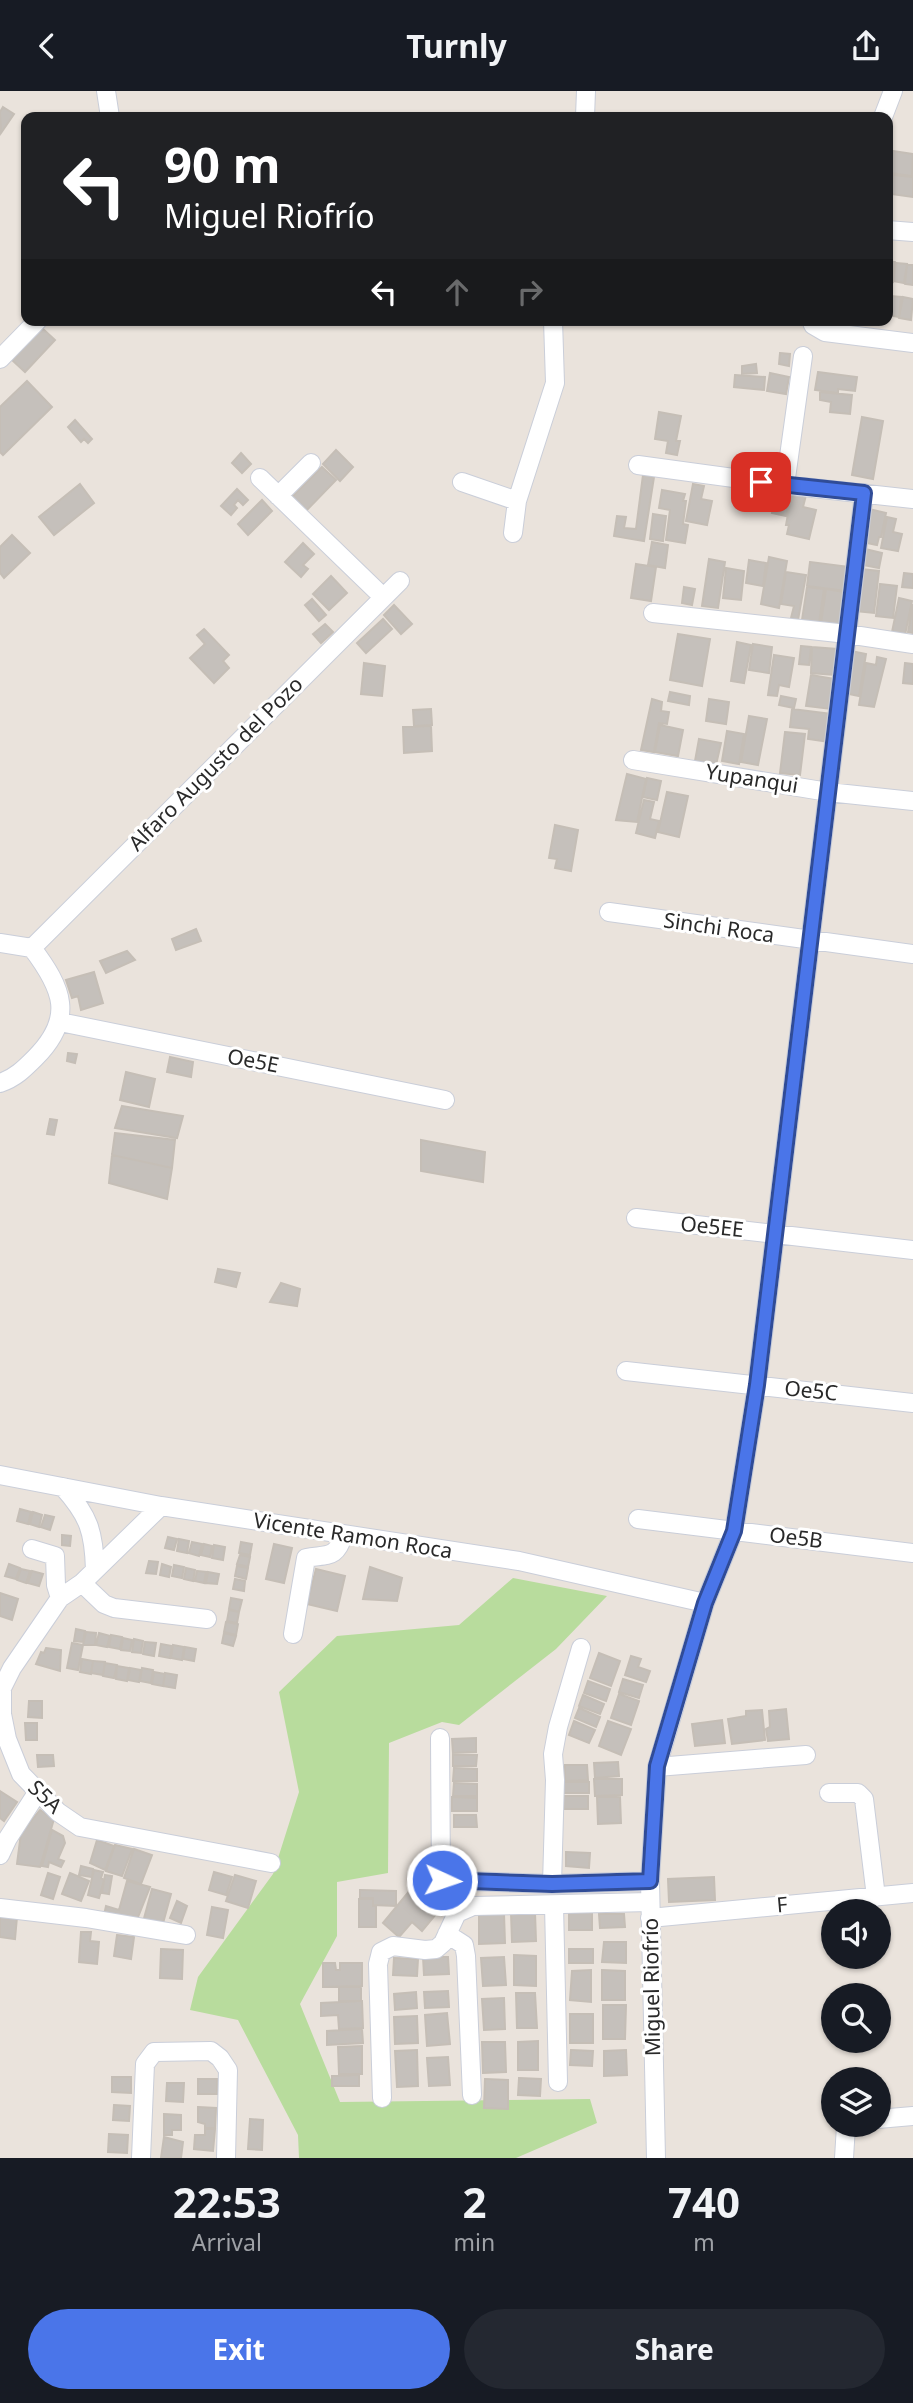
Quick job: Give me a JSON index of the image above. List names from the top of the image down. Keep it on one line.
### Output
{"streets":{"street":["Alfaro Augusto del Pozo","Yupanqui","Sinchi Roca","Oe5E","Oe5EE","Oe5C","Vicente Ramon Roca","Oe5B","S5A","F","Miguel Riofrío"]},"crossings":[["Yupanqui","Miguel Riofrío"],["Sinchi Roca","Miguel Riofrío"],["Oe5EE","Miguel Riofrío"],["Oe5C","Miguel Riofrío"],["Vicente Ramon Roca","S5A"],["Vicente Ramon Roca","Miguel Riofrío"],["Oe5B","Miguel Riofrío"],["F","Miguel Riofrío"]],"page":{"header":"Turnly","turn":["90 m","Miguel Riofrío"],"eta":["22:53","Arrival","2","min","740","m"],"buttons":["Exit","Share"]}}
